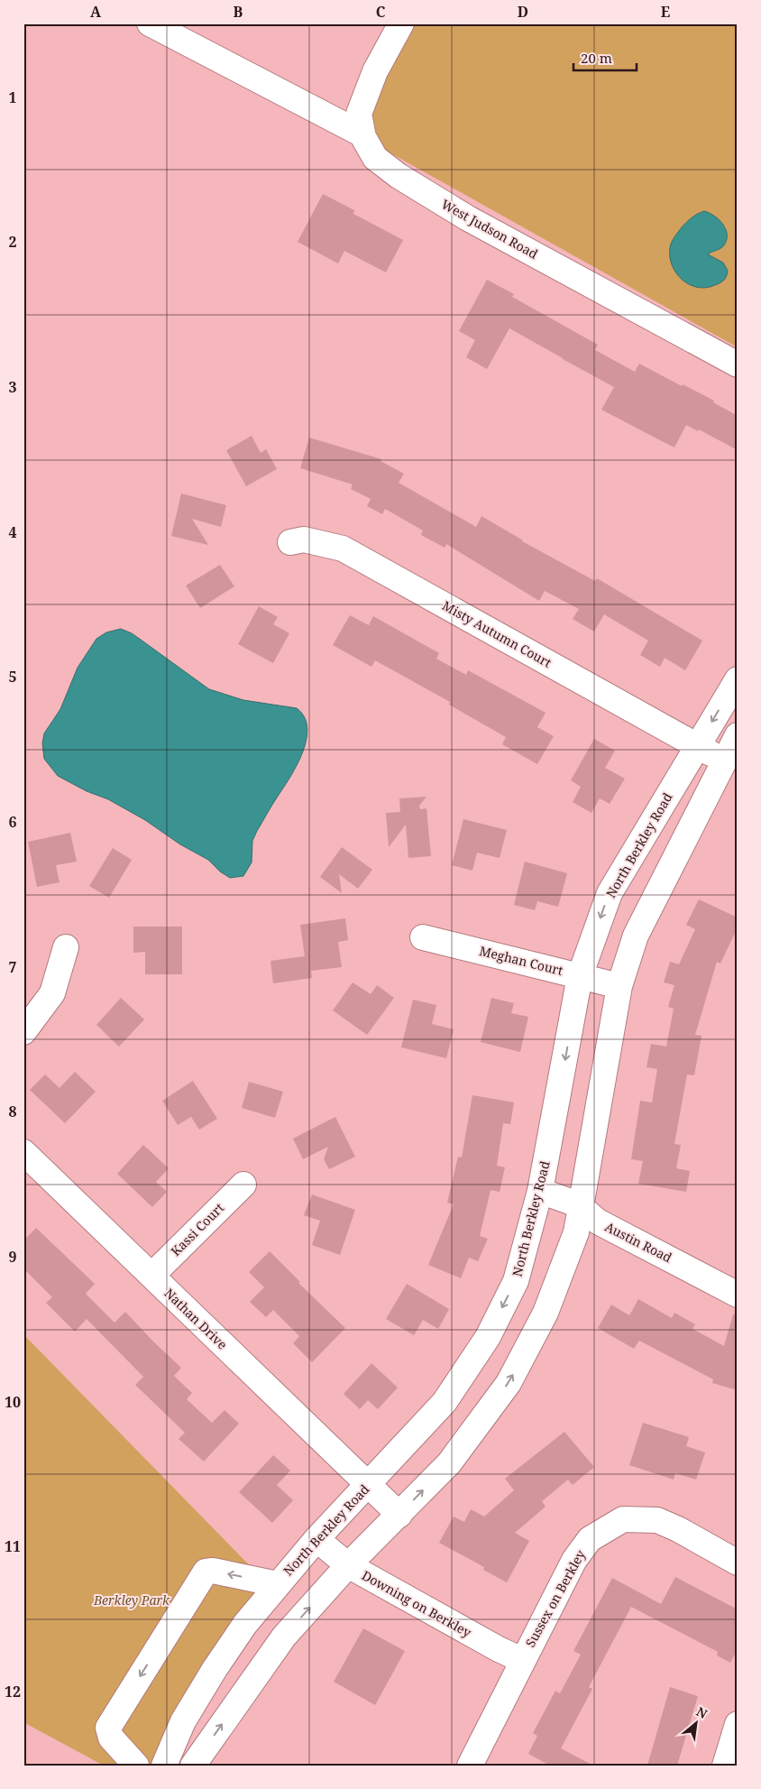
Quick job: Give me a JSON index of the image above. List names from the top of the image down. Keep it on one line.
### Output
{"streets":{"street":["West Judson Road","Misty Autumn Court","North Berkley Road","Meghan Court","Kassi Court","Austin Road","Nathan Drive","Sussex on Berkley","Downing on Berkley"]},"crossings":[["Misty Autumn Court","North Berkley Road"],["North Berkley Road","Meghan Court"],["North Berkley Road","Austin Road"],["North Berkley Road","Nathan Drive"],["North Berkley Road","Downing on Berkley"],["Kassi Court","Nathan Drive"],["Sussex on Berkley","Downing on Berkley"]],"parks":["Berkley Park"],"scale_bar":"20 m","north":"top right","grid":{"columns":["A","B","C","D","E"],"rows":["1","2","3","4","5","6","7","8","9","10","11","12"]}}
